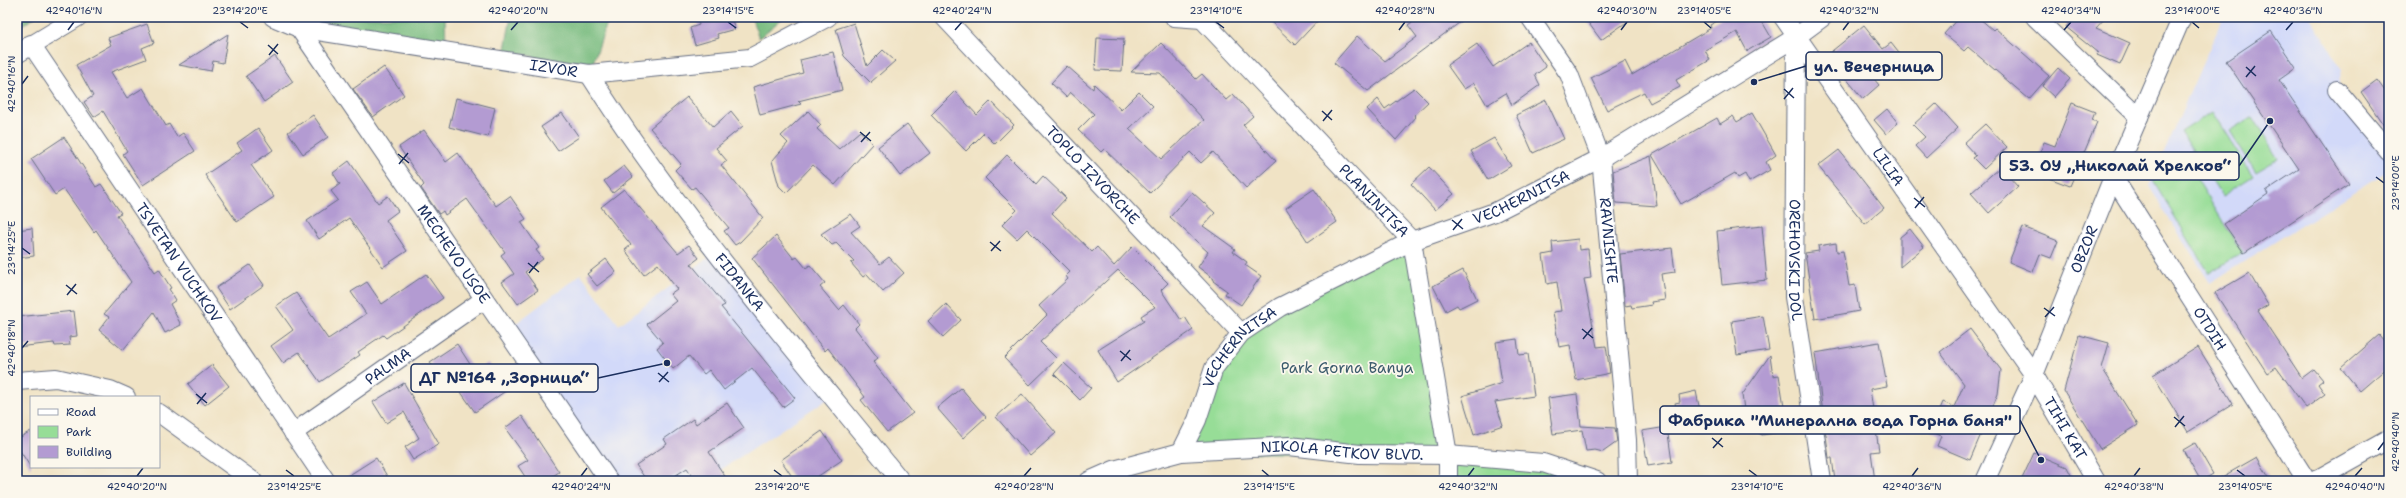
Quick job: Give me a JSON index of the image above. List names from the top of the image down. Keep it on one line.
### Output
{"streets":{"street":["IZVOR","LILIA","TOPLO IZVORCHE","VECHERNITSA","PLANINITSA","RAVNISHTE","OBZOR","MECHEVO USOE","OREHOVSKI DOL","TSVETAN VUCHKOV","FIDANKA","OTDIH","PALMA","TIHI KAT","NIKOLA PETKOV BLVD."]},"crossings":[["IZVOR","MECHEVO USOE"],["IZVOR","FIDANKA"],["LILIA","VECHERNITSA"],["LILIA","OBZOR"],["LILIA","OREHOVSKI DOL"],["LILIA","TIHI KAT"],["TOPLO IZVORCHE","VECHERNITSA"],["VECHERNITSA","PLANINITSA"],["VECHERNITSA","RAVNISHTE"],["VECHERNITSA","OREHOVSKI DOL"],["VECHERNITSA","NIKOLA PETKOV BLVD."],["PLANINITSA","NIKOLA PETKOV BLVD."],["OBZOR","OTDIH"],["OBZOR","TIHI KAT"],["MECHEVO USOE","PALMA"],["TSVETAN VUCHKOV","PALMA"]],"parks":["Park Gorna Banya"],"places":["ул. Вечерница","53. ОУ „Николай Хрелков“","ДГ №164 „Зорница“","Фабрика \"Минерална вода Горна баня\""],"legend":["Road","Park","Building"],"coordinates":["42°40'16\"N","23°14'20\"E","42°40'20\"N","23°14'15\"E","42°40'24\"N","23°14'10\"E","42°40'28\"N","42°40'30\"N","23°14'05\"E","42°40'32\"N","42°40'34\"N","23°14'00\"E","42°40'36\"N","23°14'25\"E","42°40'18\"N","42°40'40\"N","42°40'38\"N"]}
